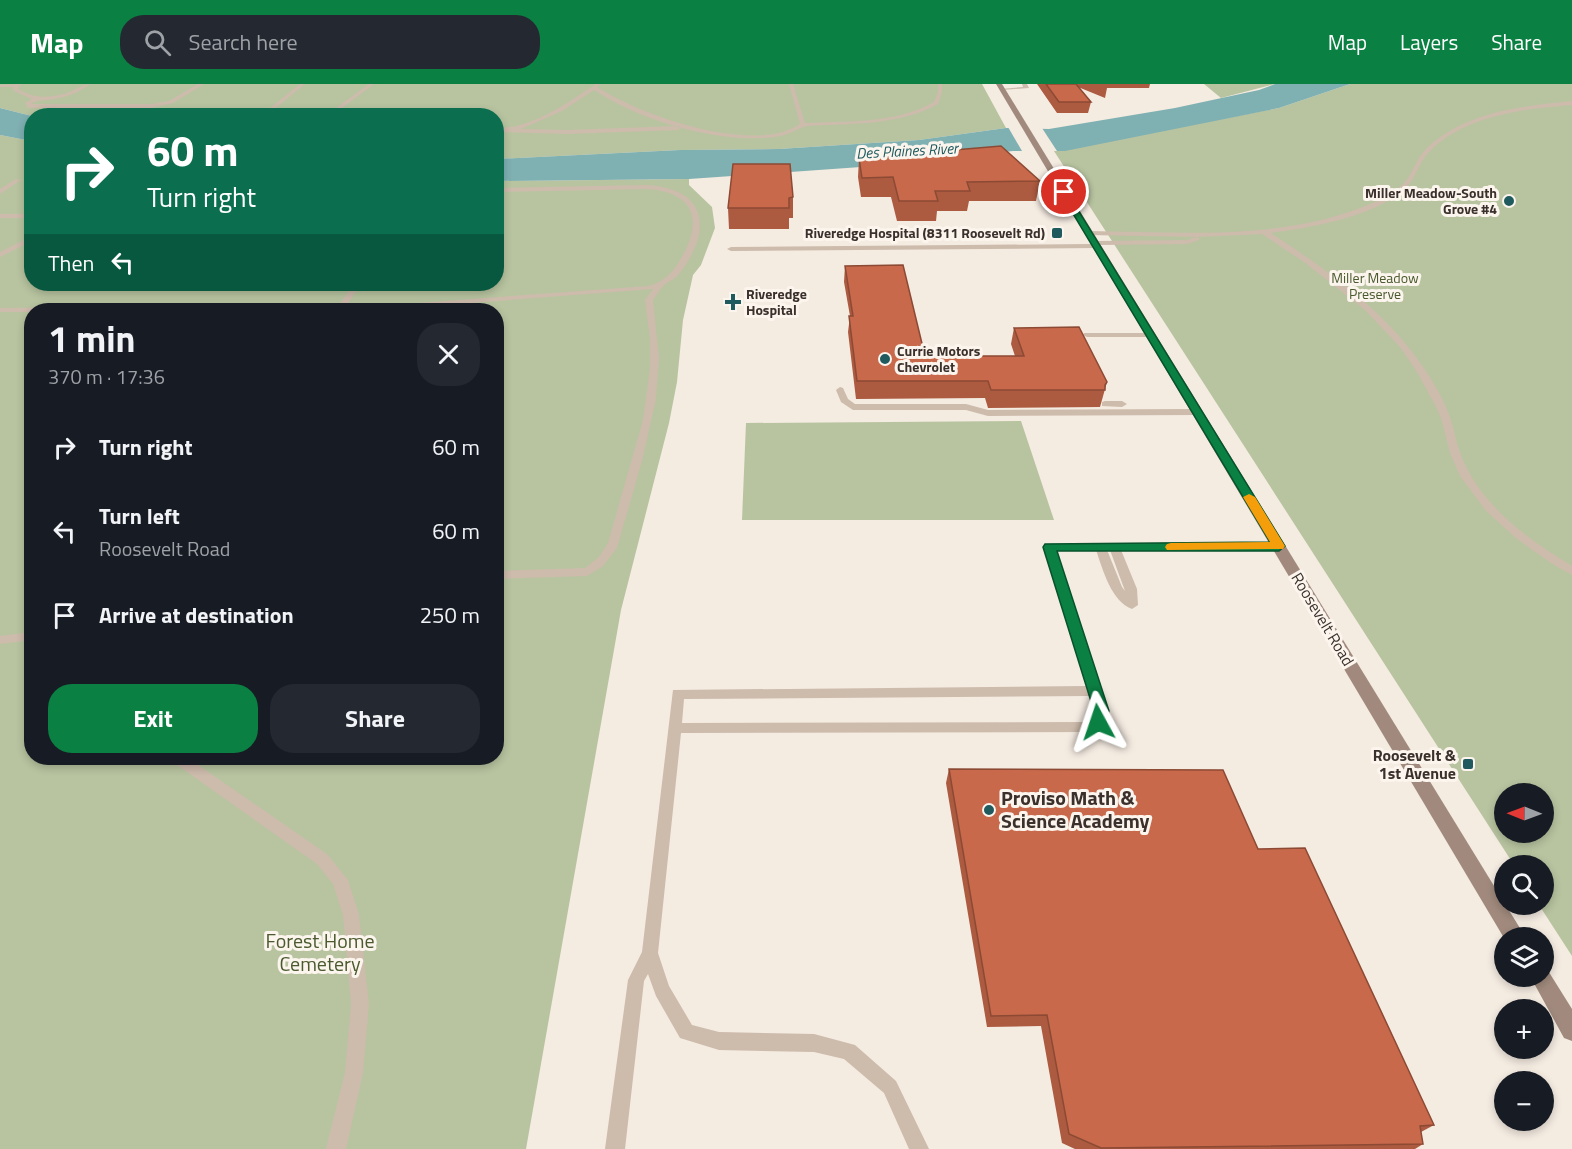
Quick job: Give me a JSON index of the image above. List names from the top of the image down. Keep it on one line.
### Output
{"streets":{"main road":["Roosevelt Road"]},"water":["Des Plaines River"],"parks":["Miller Meadow Preserve","Forest Home Cemetery"],"places":{"other":["Miller Meadow-South Grove #4","Currie Motors Chevrolet","Proviso Math & Science Academy"],"transit":["Riveredge Hospital (8311 Roosevelt Rd)","Roosevelt & 1st Avenue"],"health":["Riveredge Hospital"]},"north":"left","page":{"header":"Map","search":"Search here","nav":["Map","Layers","Share"],"turn":["60 m","Turn right"],"then":"Then","heading":["1 min","370 m · 17:36"],"list":[{"name":"Turn right","value":"60 m"},{"name":"Turn left","note":"Roosevelt Road","value":"60 m"},{"name":"Arrive at destination","value":"250 m"}],"buttons":["Exit","Share"],"map_buttons":["+","−"]}}
